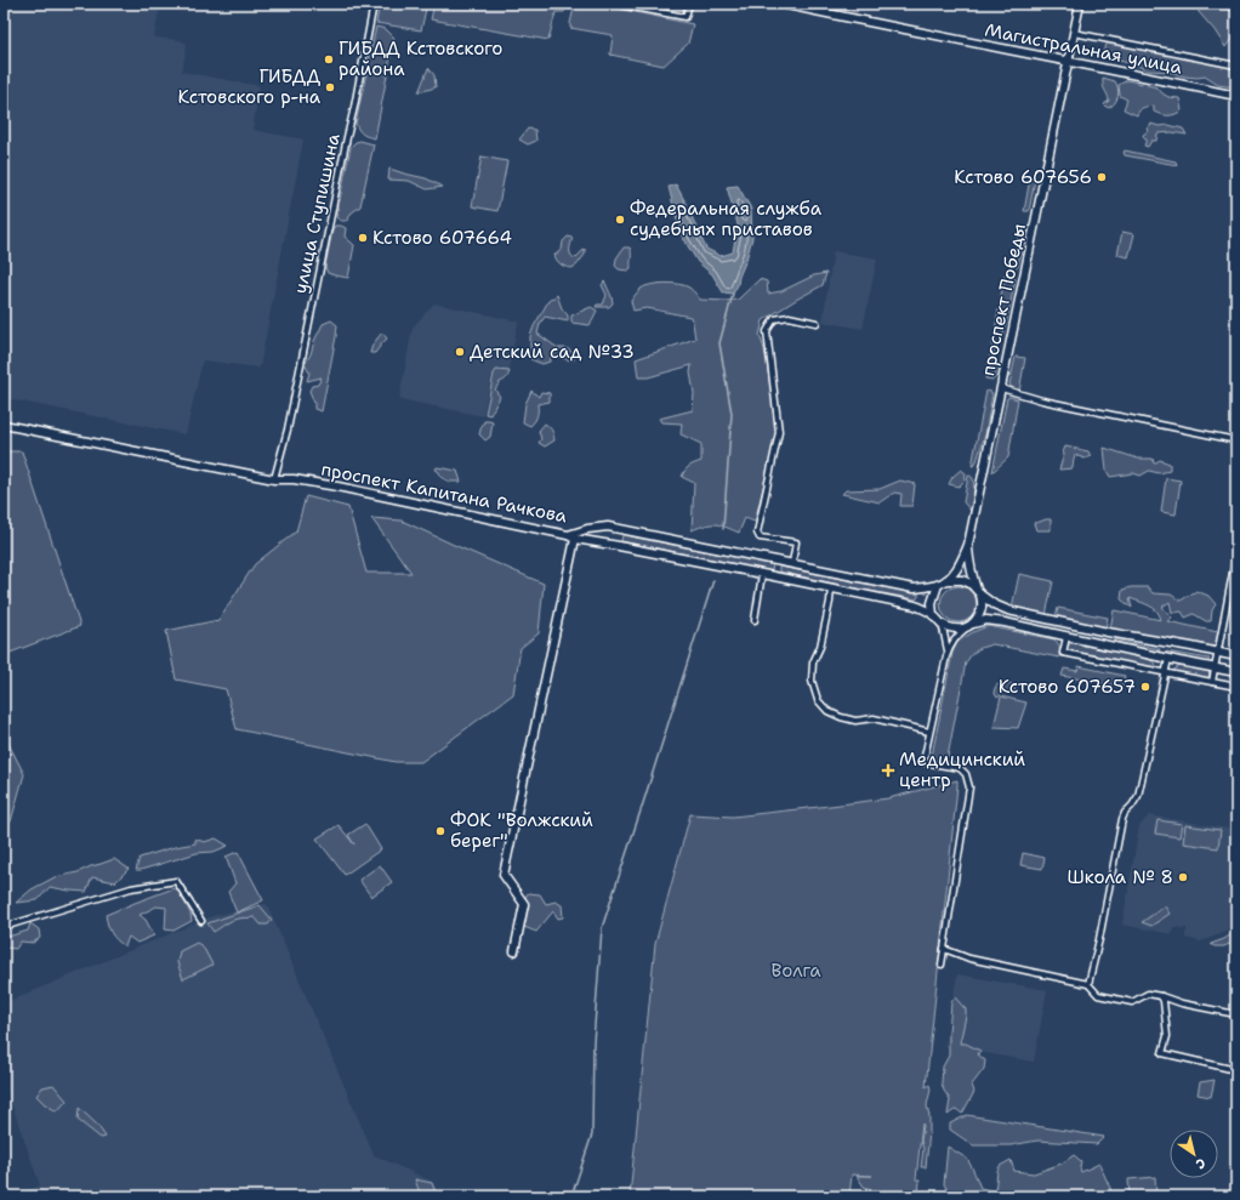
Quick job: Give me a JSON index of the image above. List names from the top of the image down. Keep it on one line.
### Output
{"streets":{"street":["Магистральная улица","улица Ступишина","проспект Победы","проспект Капитана Рачкова"]},"crossings":[["Магистральная улица","проспект Победы"],["улица Ступишина","проспект Капитана Рачкова"]],"parks":["Волга"],"places":{"other":["ГИБДД Кстовского района","ГИБДД Кстовского р-на","Кстово 607656","Федеральная служба судебных приставов","Кстово 607664","Детский сад №33","Кстово 607657","ФОК \"Волжский берег\"","Школа № 8"],"health":["Медицинский центр"]},"north":"bottom right"}
